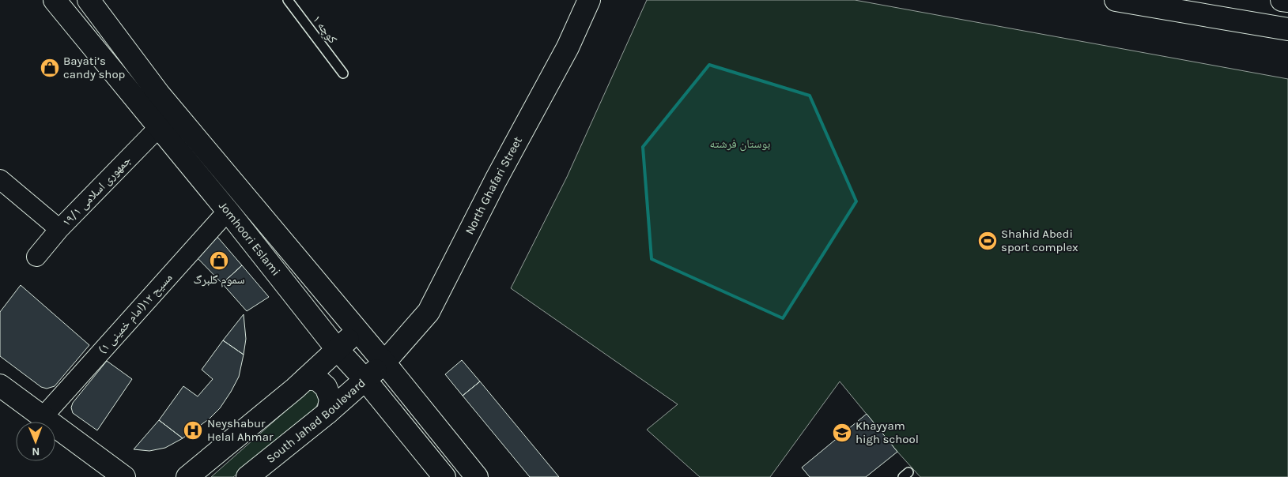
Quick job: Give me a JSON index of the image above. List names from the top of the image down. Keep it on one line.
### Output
{"streets":{"main road":["North Ghafari Street","Jomhoori Eslami","South Jahad Boulevard"],"street":["جمهوری اسلامی ۱۹/۱","مسیح ۱۲(امام خمینی ۱)"],"lane":["کوچه ۱"]},"crossings":[["North Ghafari Street","Jomhoori Eslami"],["North Ghafari Street","South Jahad Boulevard"],["جمهوری اسلامی ۱۹/۱","Jomhoori Eslami"],["Jomhoori Eslami","مسیح ۱۲(امام خمینی ۱)"],["Jomhoori Eslami","South Jahad Boulevard"]],"parks":["بوستان فرشته"],"places":{"shop":["Bayati’s candy shop","سموم گلبرگ"],"sports":["Shahid Abedi sport complex"],"hospital":["Neyshabur Helal Ahmar"],"school or university":["Khayyam high school"]},"north":"bottom"}
